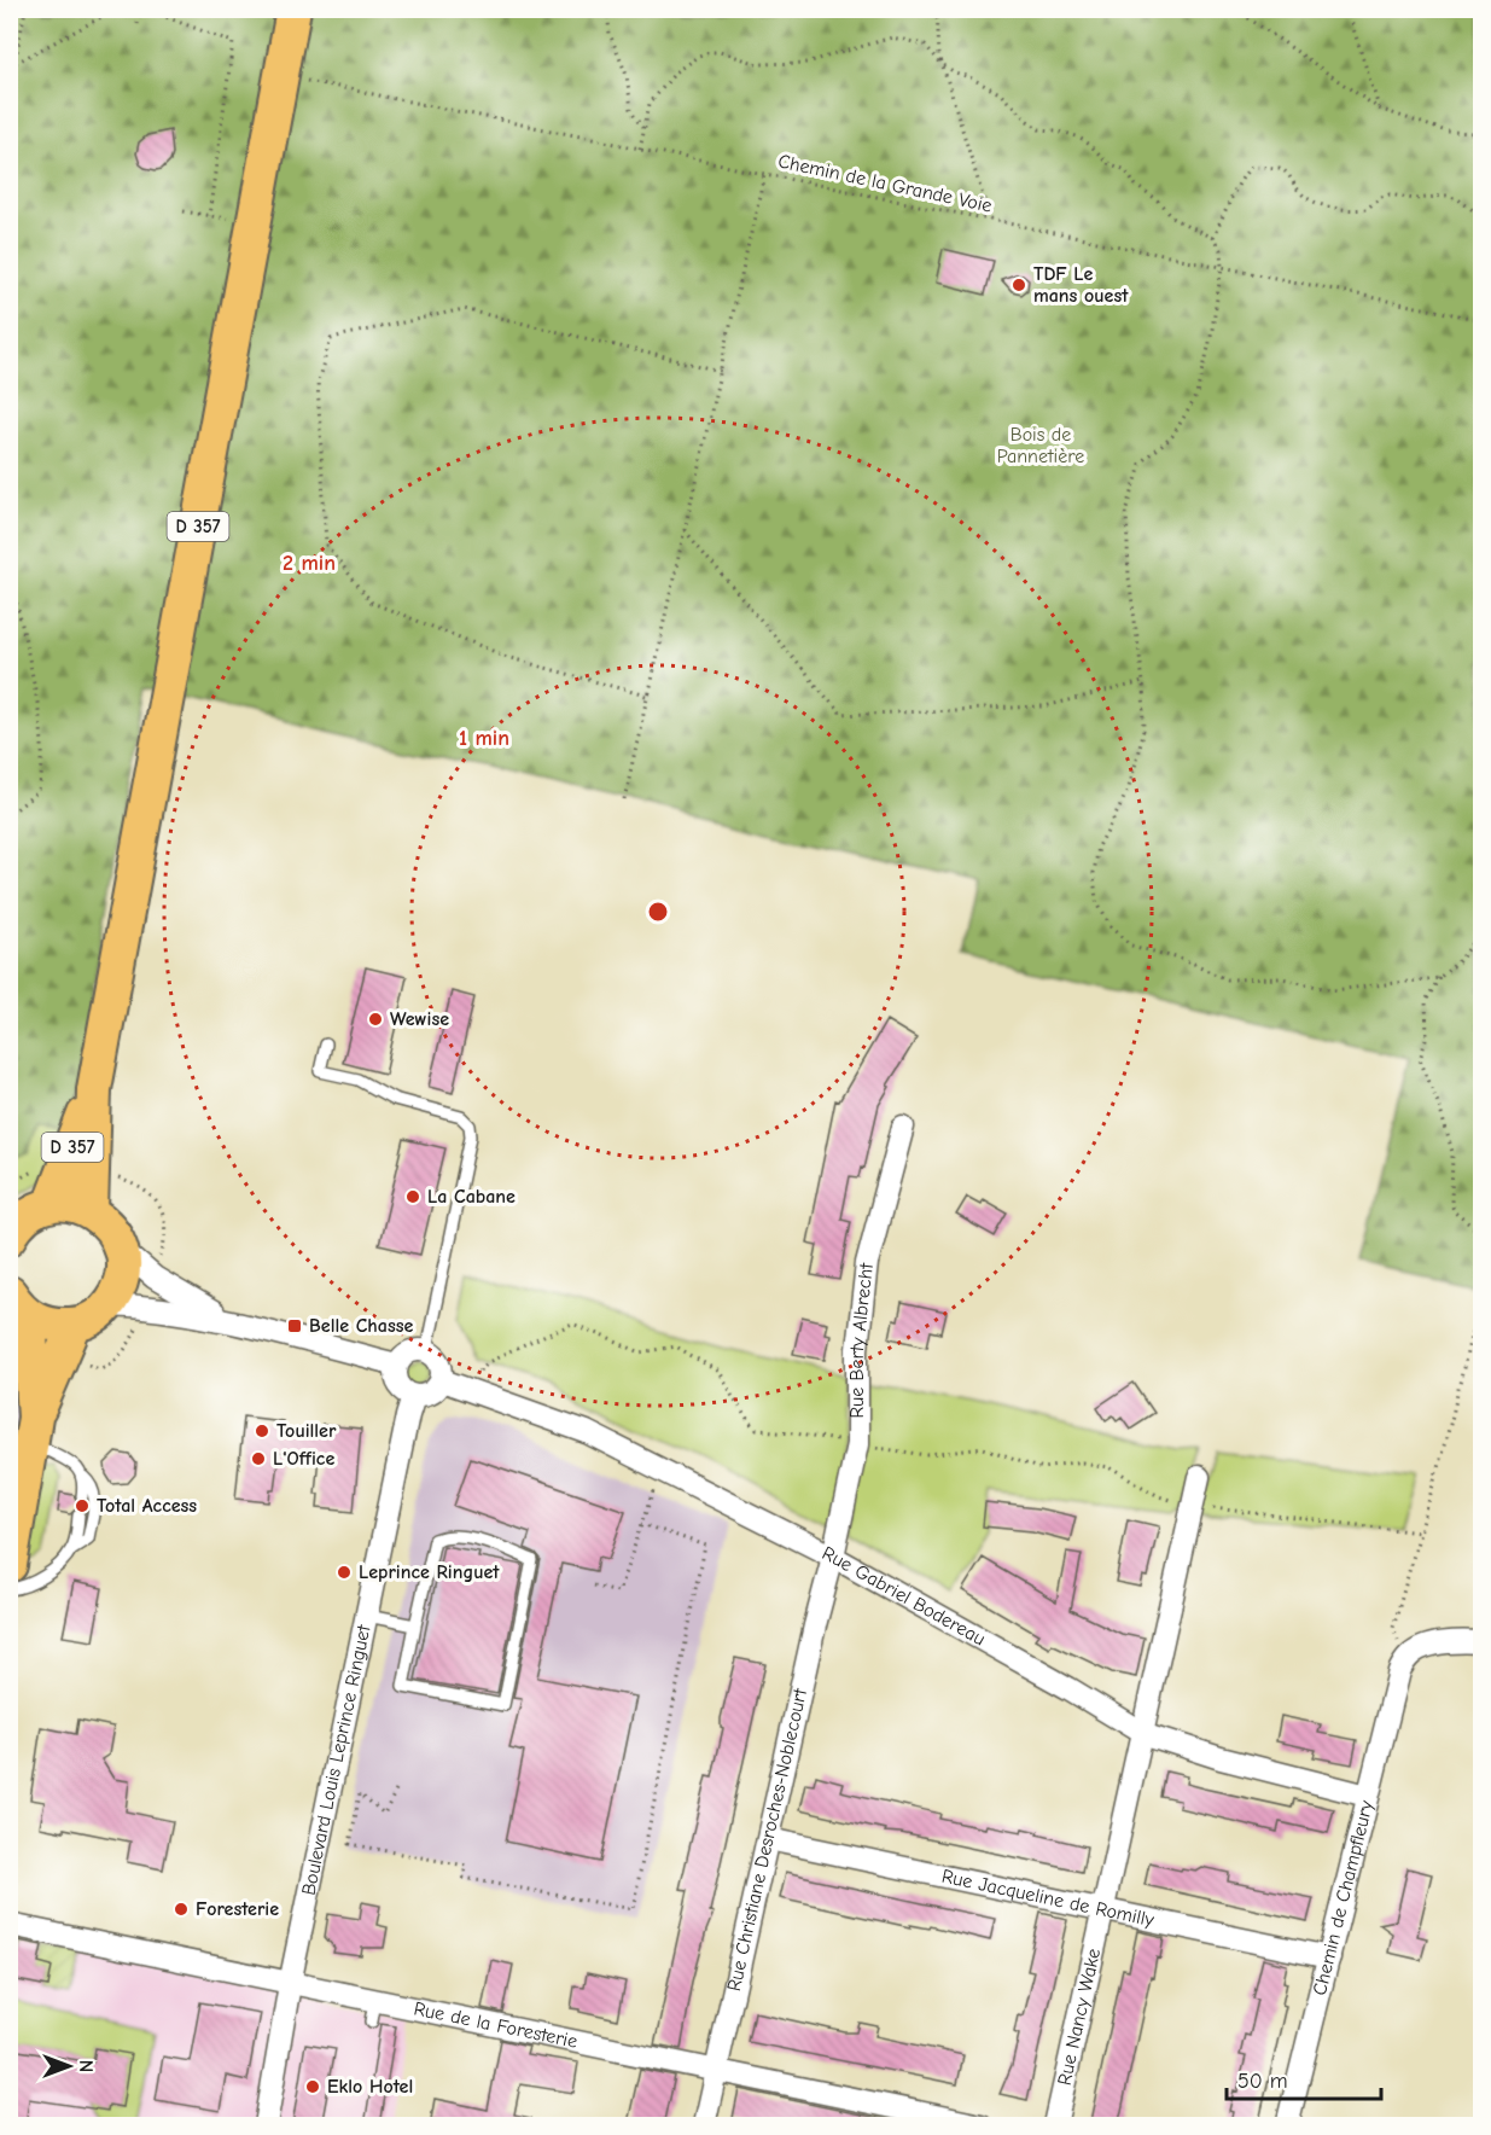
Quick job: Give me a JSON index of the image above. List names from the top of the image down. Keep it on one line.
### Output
{"streets":{"main road":["D 357"],"street":["Rue Berty Albrecht","Rue Gabriel Bodereau","Boulevard Louis Leprince Ringuet","Rue Christiane Desroches-Noblecourt","Rue Jacqueline de Romilly","Chemin de Champfleury","Rue Nancy Wake","Rue de la Foresterie"],"path":["Chemin de la Grande Voie"]},"crossings":[["Chemin de la Grande Voie","D 357"],["Rue Berty Albrecht","Rue Gabriel Bodereau"],["Rue Berty Albrecht","Rue Christiane Desroches-Noblecourt"],["Rue Gabriel Bodereau","Boulevard Louis Leprince Ringuet"],["Rue Gabriel Bodereau","Rue Christiane Desroches-Noblecourt"],["Rue Gabriel Bodereau","Chemin de Champfleury"],["Rue Gabriel Bodereau","Rue Nancy Wake"],["Boulevard Louis Leprince Ringuet","Rue de la Foresterie"],["Rue Christiane Desroches-Noblecourt","Rue Jacqueline de Romilly"],["Rue Christiane Desroches-Noblecourt","Rue de la Foresterie"],["Rue Jacqueline de Romilly","Chemin de Champfleury"],["Rue Jacqueline de Romilly","Rue Nancy Wake"]],"parks":["Bois de Pannetière"],"places":{"other":["TDF Le mans ouest","Wewise","La Cabane","Touiller","L'Office","Total Access","Leprince Ringuet","Foresterie","Eklo Hotel"],"transit":["Belle Chasse"]},"scale_bar":"50 m","north":"right","rings":["2 min","1 min"]}
